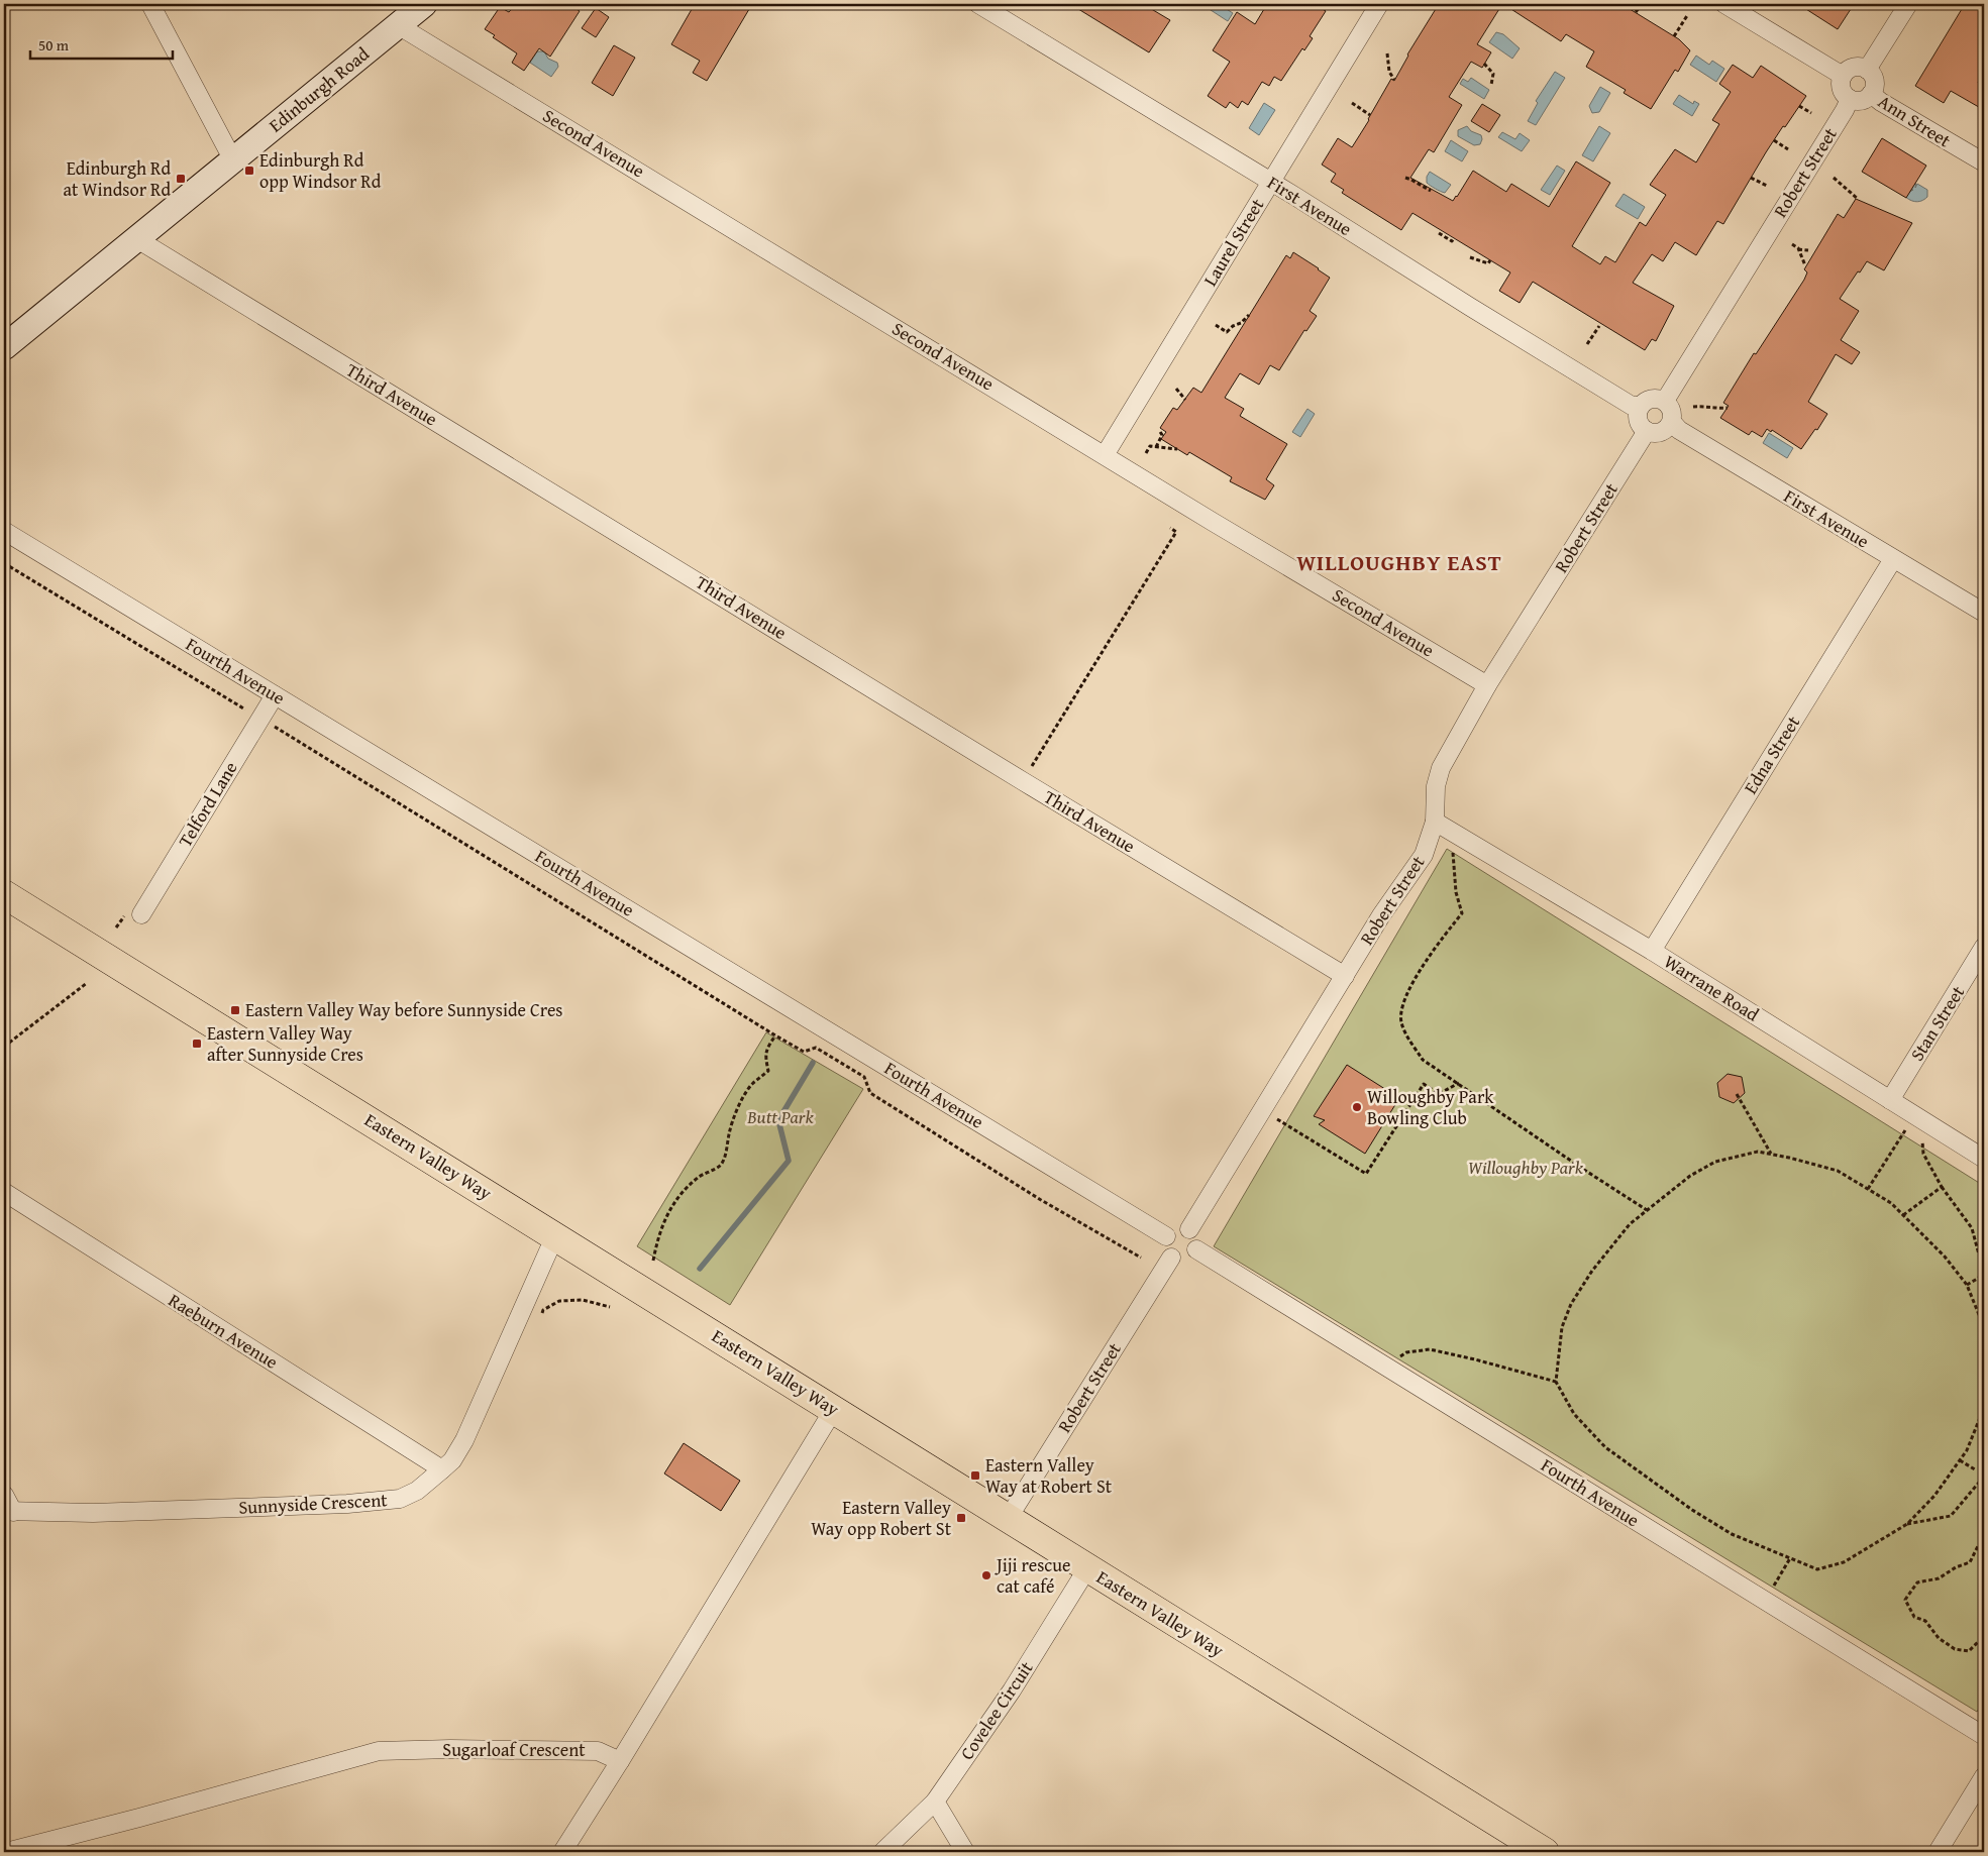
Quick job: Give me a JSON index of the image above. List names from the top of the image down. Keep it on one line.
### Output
{"streets":{"main road":["Edinburgh Road","Eastern Valley Way"],"street":["Ann Street","Second Avenue","Robert Street","First Avenue","Laurel Street","Third Avenue","Fourth Avenue","Edna Street","Telford Lane","Warrane Road","Stan Street","Raeburn Avenue","Sunnyside Crescent","Covelee Circuit","Sugarloaf Crescent"]},"crossings":[["Edinburgh Road","Second Avenue"],["Edinburgh Road","Third Avenue"],["Ann Street","Robert Street"],["Second Avenue","Robert Street"],["Second Avenue","Laurel Street"],["Robert Street","First Avenue"],["Robert Street","Third Avenue"],["Robert Street","Fourth Avenue"],["Robert Street","Warrane Road"],["Robert Street","Eastern Valley Way"],["First Avenue","Laurel Street"],["First Avenue","Edna Street"],["Fourth Avenue","Telford Lane"],["Edna Street","Warrane Road"],["Warrane Road","Stan Street"],["Eastern Valley Way","Sunnyside Crescent"],["Eastern Valley Way","Covelee Circuit"],["Raeburn Avenue","Sunnyside Crescent"]],"districts":["WILLOUGHBY EAST"],"parks":["Butt Park","Willoughby Park"],"places":{"transit":["Edinburgh Rd opp Windsor Rd","Edinburgh Rd at Windsor Rd","Eastern Valley Way before Sunnyside Cres","Eastern Valley Way after Sunnyside Cres","Eastern Valley Way at Robert St","Eastern Valley Way opp Robert St"],"other":["Willoughby Park Bowling Club","Jiji rescue cat café"]},"scale_bar":"50 m"}
